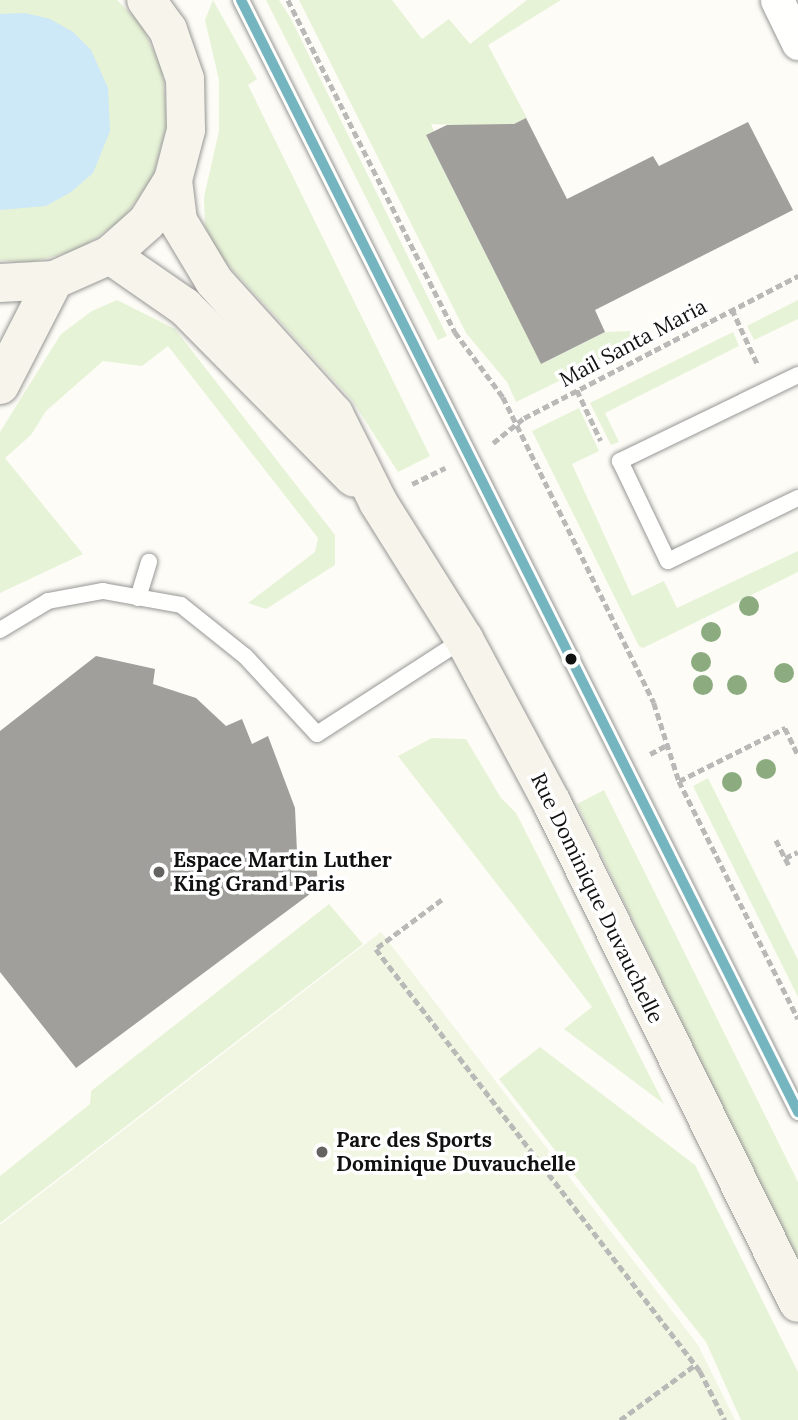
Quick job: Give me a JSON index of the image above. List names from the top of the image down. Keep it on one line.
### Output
{"streets":{"street":["Rue Dominique Duvauchelle"],"path":["Mail Santa Maria"]},"places":["Espace Martin Luther King Grand Paris","Parc des Sports Dominique Duvauchelle"]}
